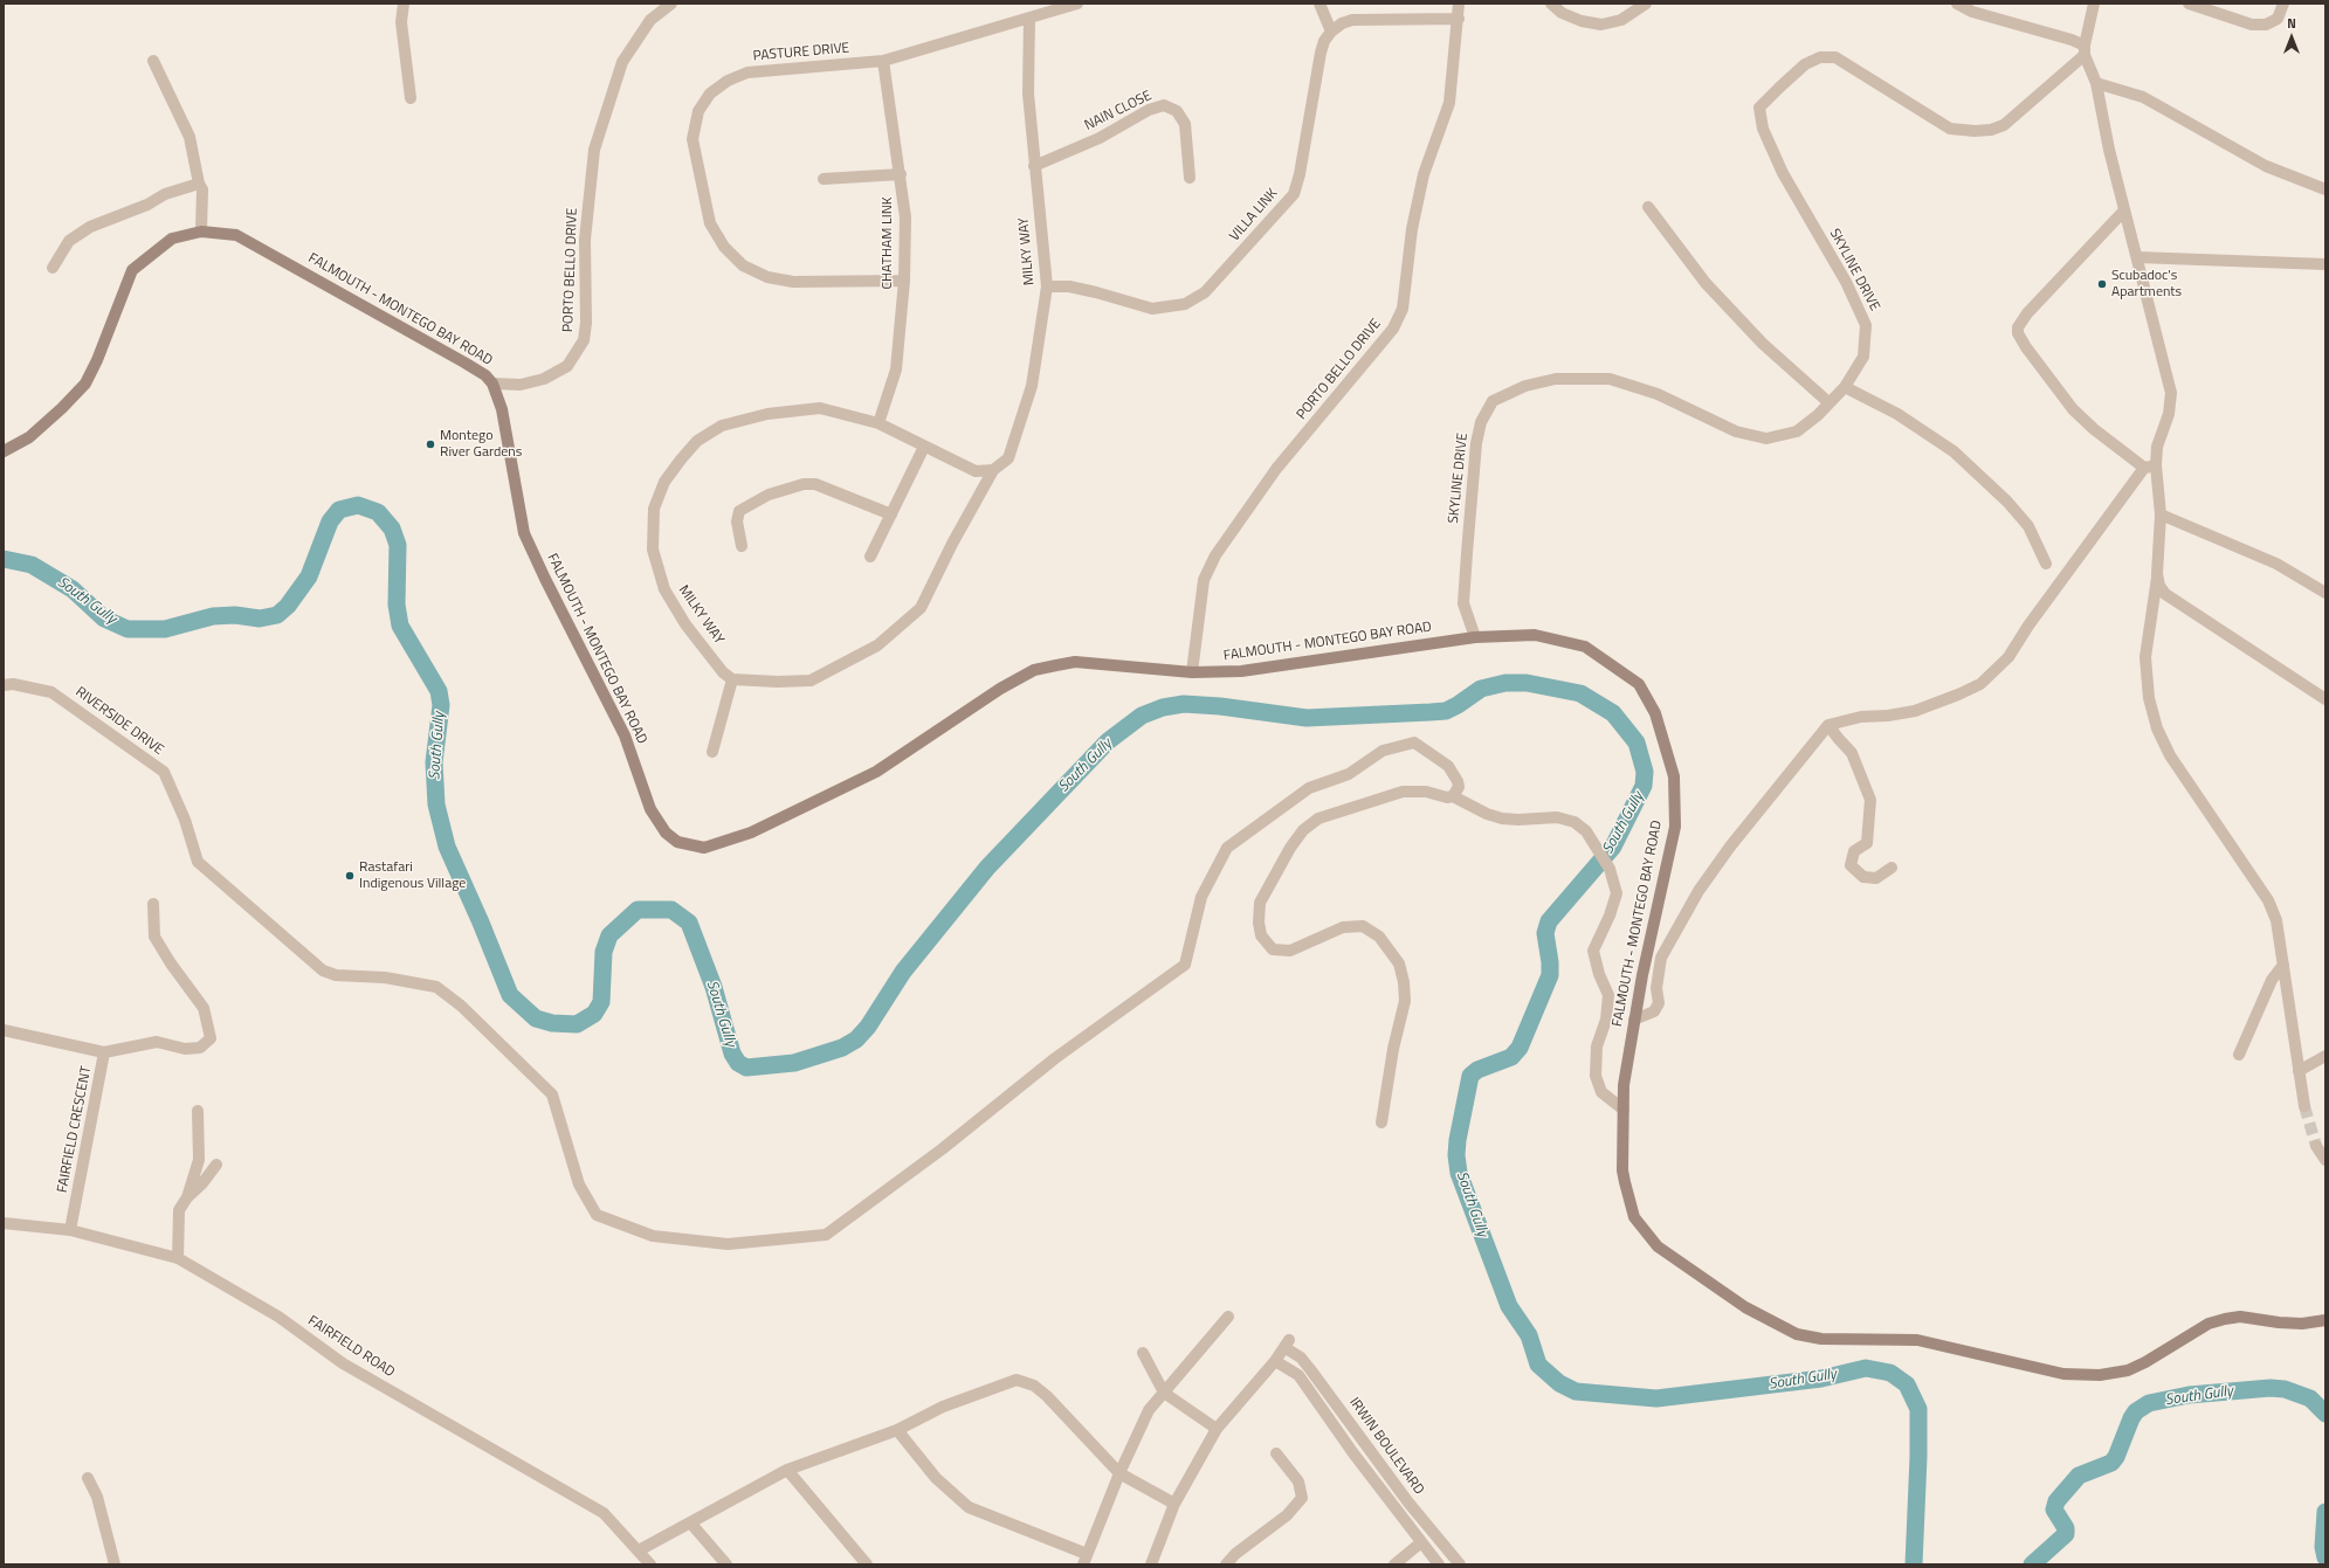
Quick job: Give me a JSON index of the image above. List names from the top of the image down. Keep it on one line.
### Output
{"streets":{"main road":["FALMOUTH - MONTEGO BAY ROAD"],"street":["PASTURE DRIVE","NAIN CLOSE","VILLA LINK","CHATHAM LINK","MILKY WAY","PORTO BELLO DRIVE","SKYLINE DRIVE","RIVERSIDE DRIVE","FAIRFIELD CRESCENT","FAIRFIELD ROAD","IRWIN BOULEVARD"]},"crossings":[["PASTURE DRIVE","CHATHAM LINK"],["PASTURE DRIVE","MILKY WAY"],["NAIN CLOSE","MILKY WAY"],["VILLA LINK","MILKY WAY"],["CHATHAM LINK","MILKY WAY"],["PORTO BELLO DRIVE","FALMOUTH - MONTEGO BAY ROAD"],["SKYLINE DRIVE","FALMOUTH - MONTEGO BAY ROAD"],["FAIRFIELD CRESCENT","FAIRFIELD ROAD"]],"water":["South Gully"],"places":["Scubadoc's Apartments","Montego River Gardens","Rastafari Indigenous Village"],"north":"top"}
